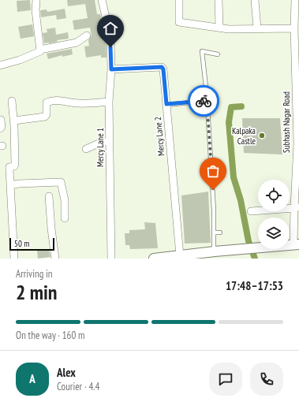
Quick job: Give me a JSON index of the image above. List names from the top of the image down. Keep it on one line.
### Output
{"streets":{"street":["Subhash Nagar Road","Mercy Lane 2","Mercy Lane 1"]},"crossings":[["Mercy Lane 2","Mercy Lane 1"]],"places":["Kalpaka Castle"],"scale_bar":"50 m","page":{"scale":"50 m","heading":["2 min","Arriving in","17:48–17:53"],"panel":["Alex","Courier · 4.4"],"bar":"On the way · 160 m","round":"A"}}
